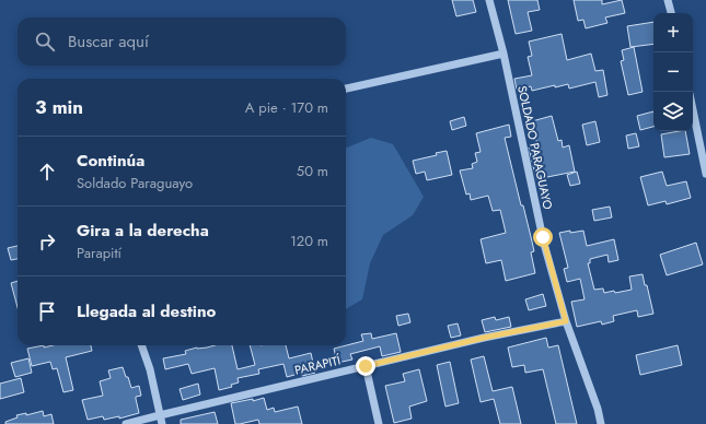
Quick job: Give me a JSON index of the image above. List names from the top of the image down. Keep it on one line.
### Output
{"streets":{"street":["SOLDADO PARAGUAYO","PARAPITÍ"]},"crossings":[["SOLDADO PARAGUAYO","PARAPITÍ"]],"page":{"map_buttons":["+","−"],"search":"Buscar aquí","heading":["3 min","A pie · 170 m"],"list":[["Continúa","Soldado Paraguayo","50 m"],["Gira a la derecha","Parapití","120 m"],"Llegada al destino"]}}
